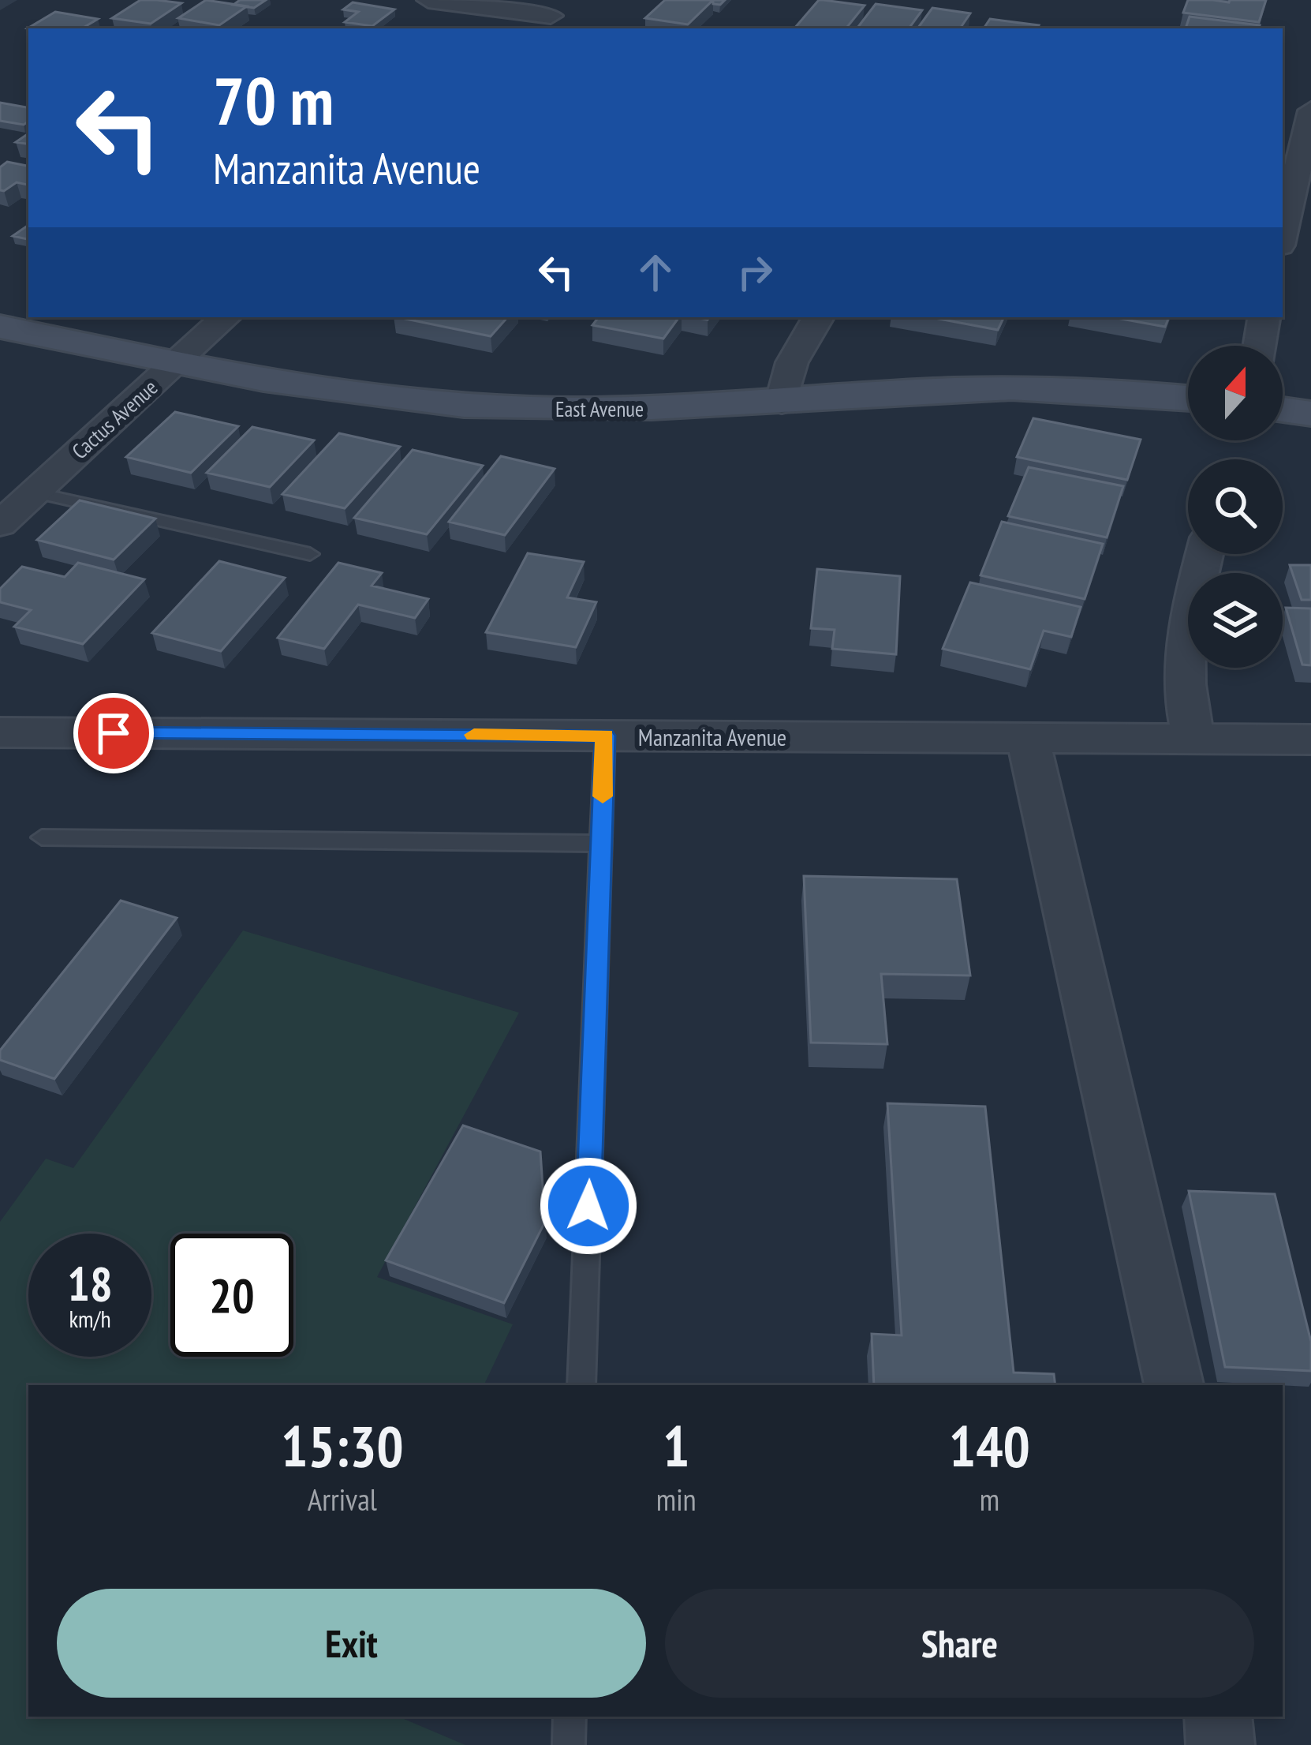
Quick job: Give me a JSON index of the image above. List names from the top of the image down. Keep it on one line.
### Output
{"streets":{"main road":["East Avenue"],"street":["Cactus Avenue","Manzanita Avenue"]},"crossings":[["East Avenue","Cactus Avenue"]],"north":"top","page":{"turn":["70 m","Manzanita Avenue"],"speed":"18 km/h","limit":"20","eta":["15:30","Arrival","1","min","140","m"],"buttons":["Exit","Share"]}}
